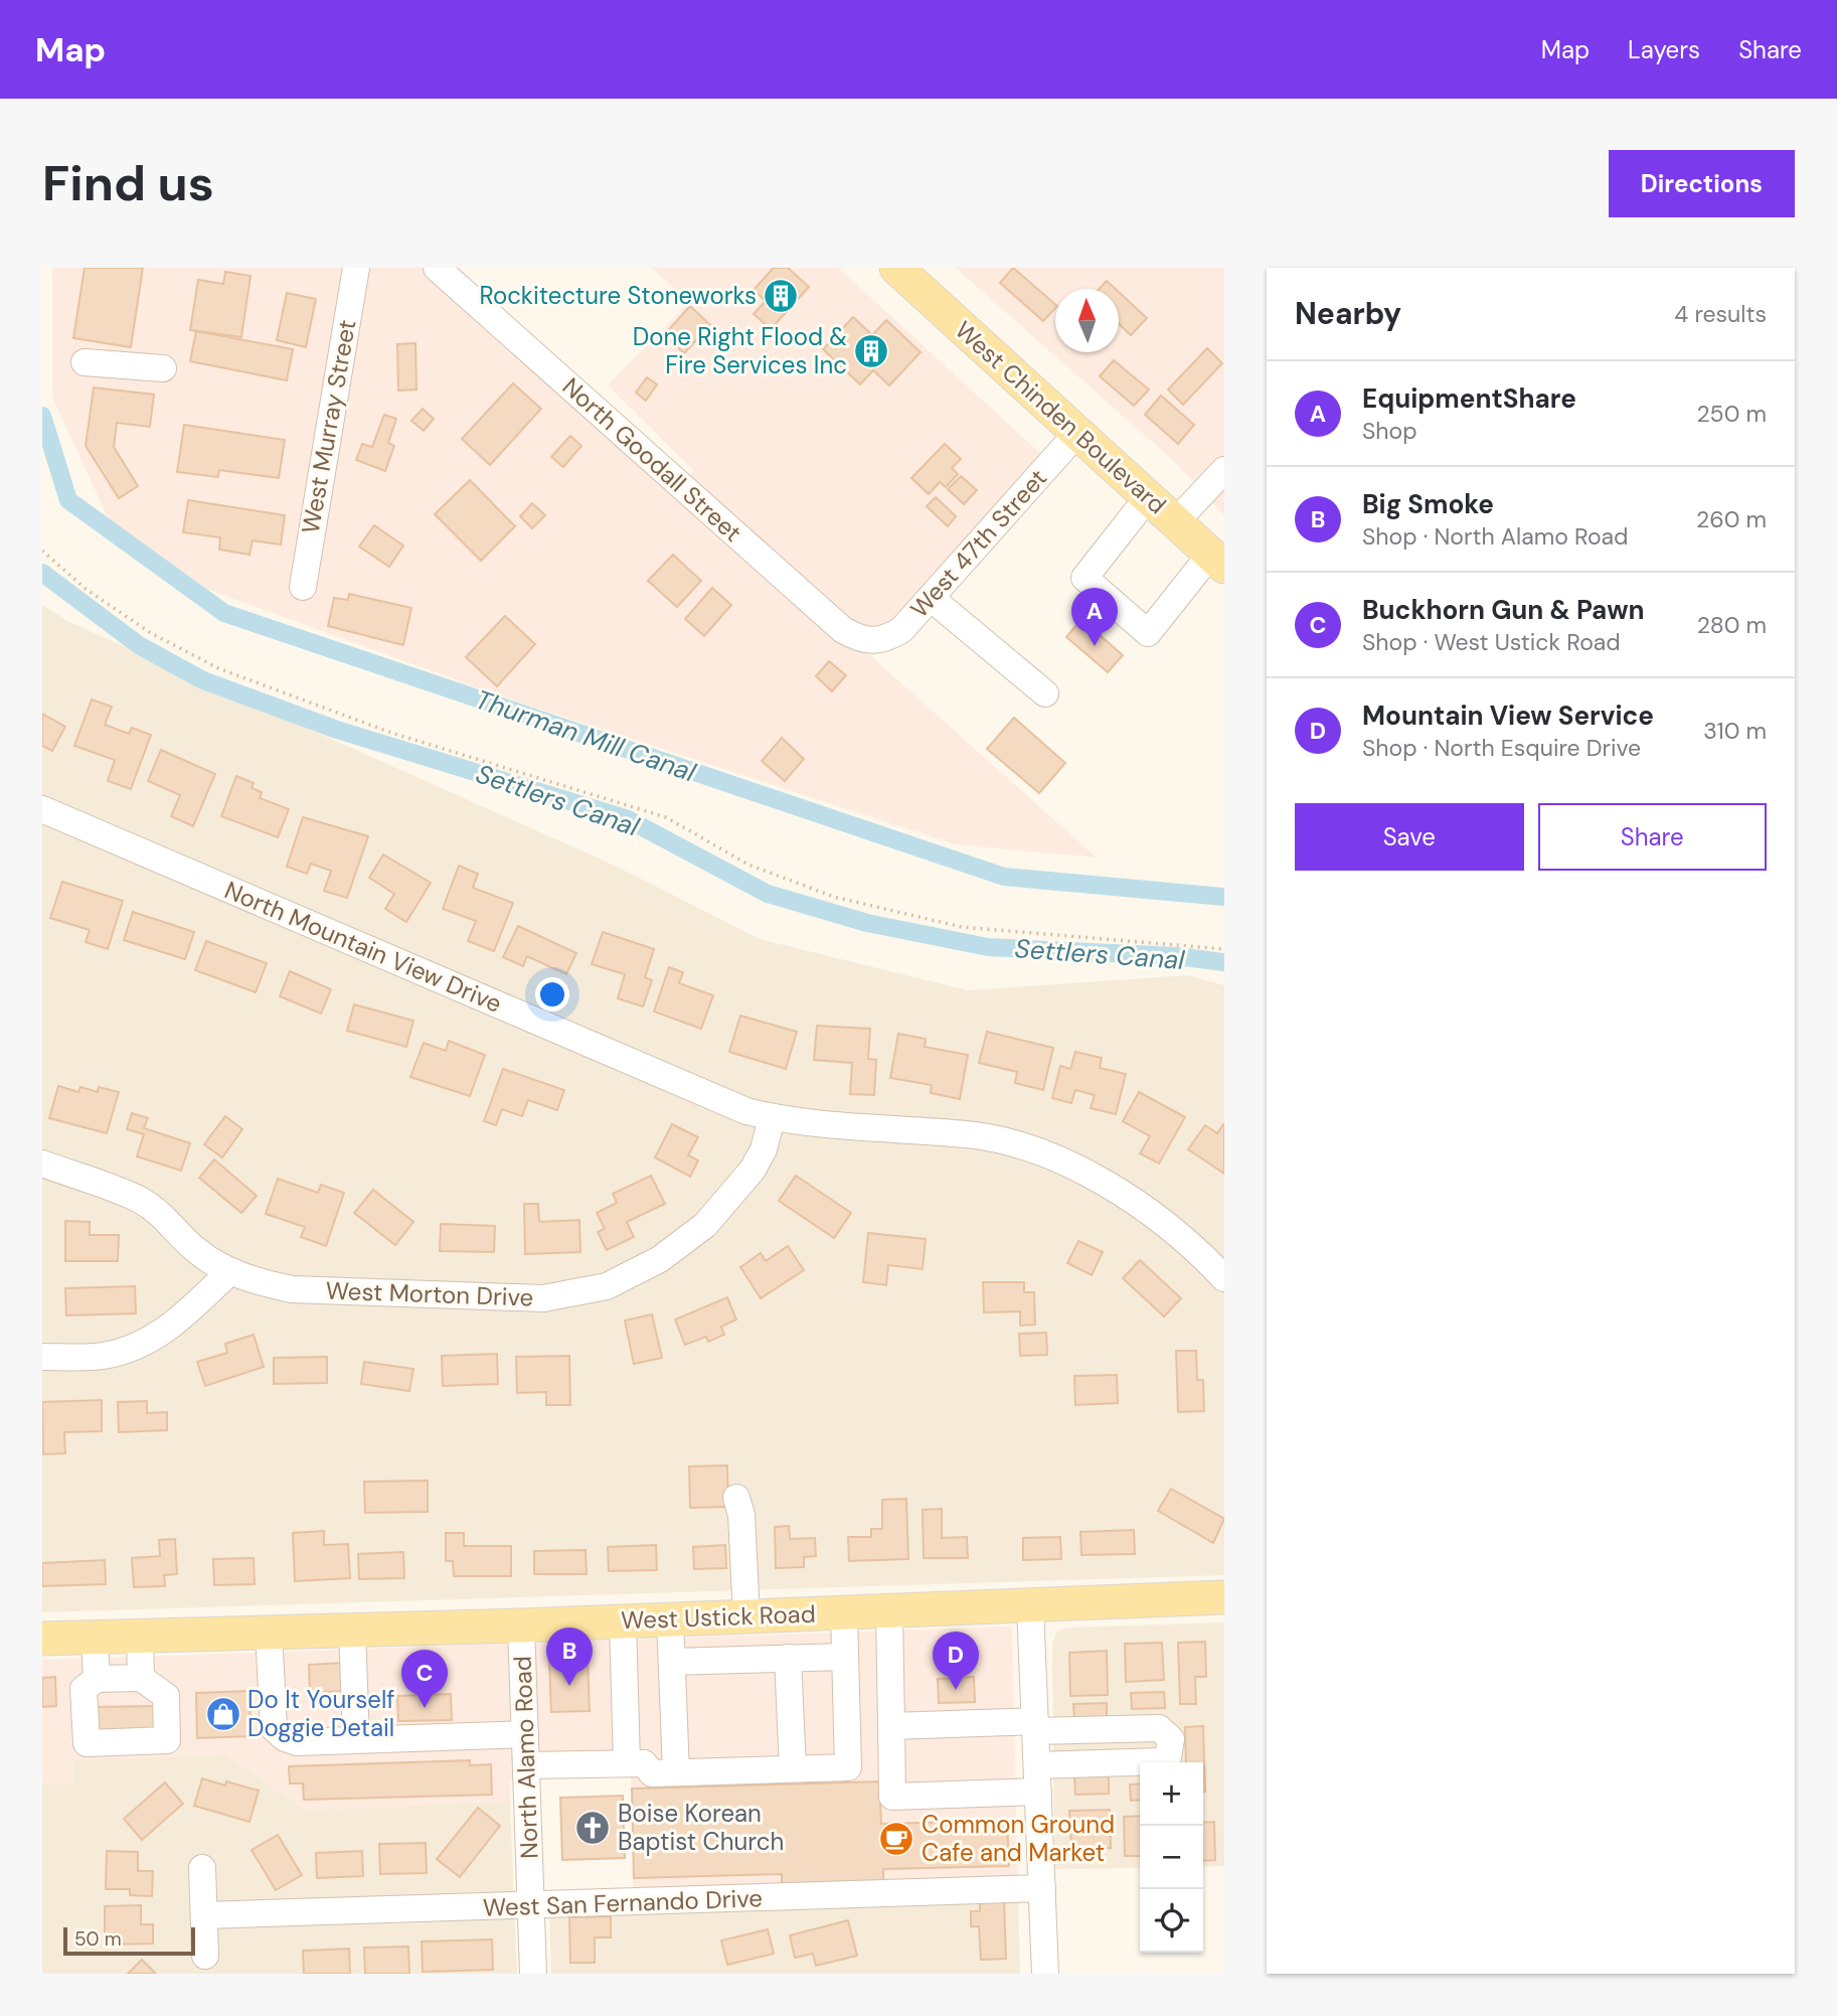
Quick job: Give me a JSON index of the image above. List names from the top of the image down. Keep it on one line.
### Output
{"streets":{"main road":["West Chinden Boulevard","West Ustick Road"],"street":["West Murray Street","North Goodall Street","West 47th Street","North Mountain View Drive","West Morton Drive","North Alamo Road","West San Fernando Drive"]},"crossings":[["West Chinden Boulevard","West 47th Street"],["North Goodall Street","West 47th Street"],["North Mountain View Drive","West Morton Drive"],["West Ustick Road","North Alamo Road"],["North Alamo Road","West San Fernando Drive"]],"water":["Thurman Mill Canal","Settlers Canal"],"places":{"building":["Rockitecture Stoneworks","Done Right Flood & Fire Services Inc"],"shop":["Do It Yourself Doggie Detail"],"church":["Boise Korean Baptist Church"],"cafe":["Common Ground Cafe and Market"]},"scale_bar":"50 m","north":"top","page":{"header":"Map","nav":["Map","Layers","Share"],"buttons":["Directions",["Save","Share"]],"title":"Find us","heading":["Nearby","4 results"],"list":[{"mark":"A","name":"EquipmentShare","note":"Shop","value":"250 m"},{"mark":"B","name":"Big Smoke","note":"Shop · North Alamo Road","value":"260 m"},{"mark":"C","name":"Buckhorn Gun & Pawn","note":"Shop · West Ustick Road","value":"280 m"},{"mark":"D","name":"Mountain View Service","note":"Shop · North Esquire Drive","value":"310 m"}],"pins":["A","B","D","C"],"map_buttons":["+","−"],"scale":"50 m"}}
